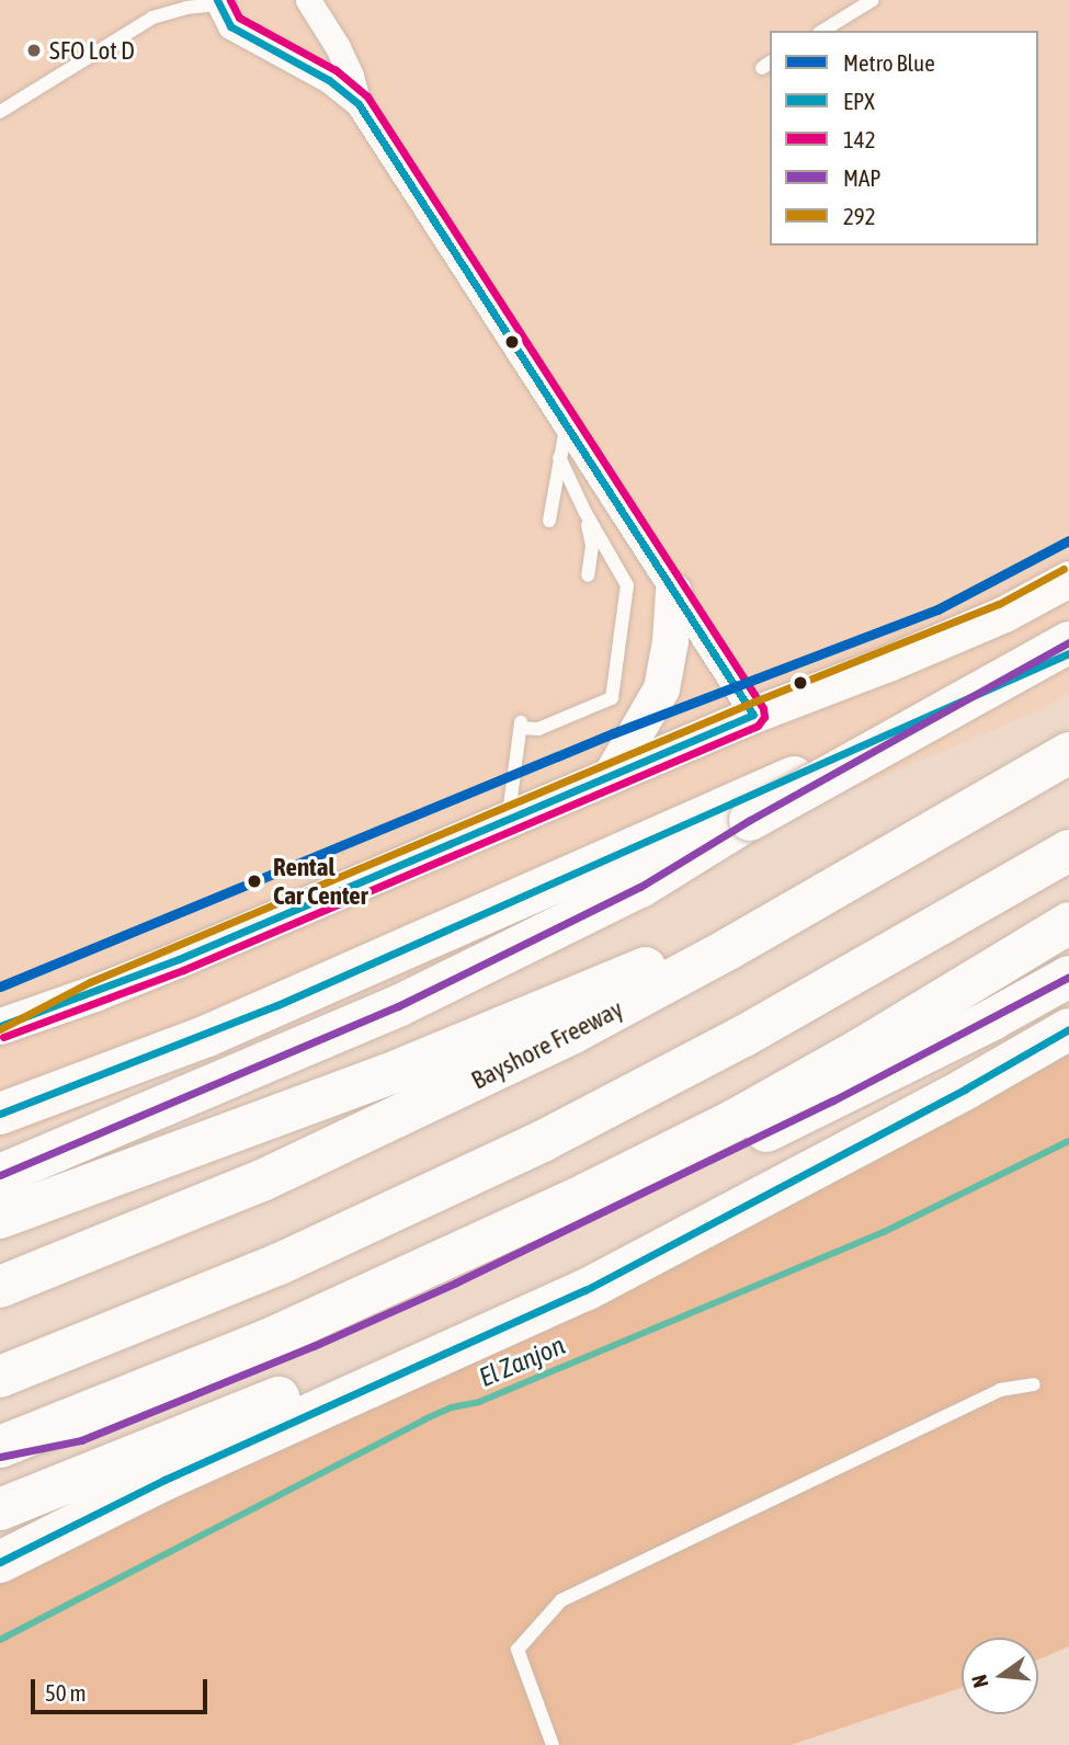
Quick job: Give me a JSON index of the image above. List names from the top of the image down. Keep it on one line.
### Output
{"streets":{"highway":["Bayshore Freeway"]},"water":["El Zanjon"],"places":["SFO Lot D","Rental Car Center"],"lines":["transit line EPX","transit line 142","metro line Blue","transit line 292","transit line MAP"],"legend":["Metro Blue","EPX","142","MAP","292"],"scale_bar":"50 m","north":"left"}
